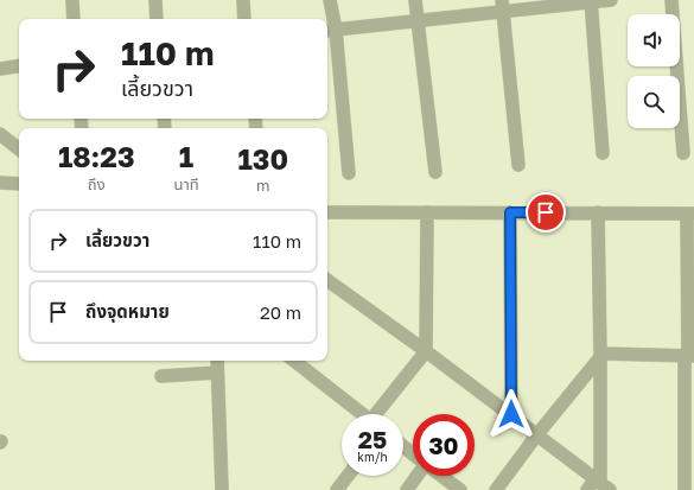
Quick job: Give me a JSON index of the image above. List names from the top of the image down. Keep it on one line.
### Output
{"page":{"turn":["110 m","เลี้ยวขวา"],"eta":["18:23","ถึง","1","นาที","130","m"],"list":[{"name":"เลี้ยวขวา","value":"110 m"},{"name":"ถึงจุดหมาย","value":"20 m"}],"speed":"25 km/h","limit":"30"}}
